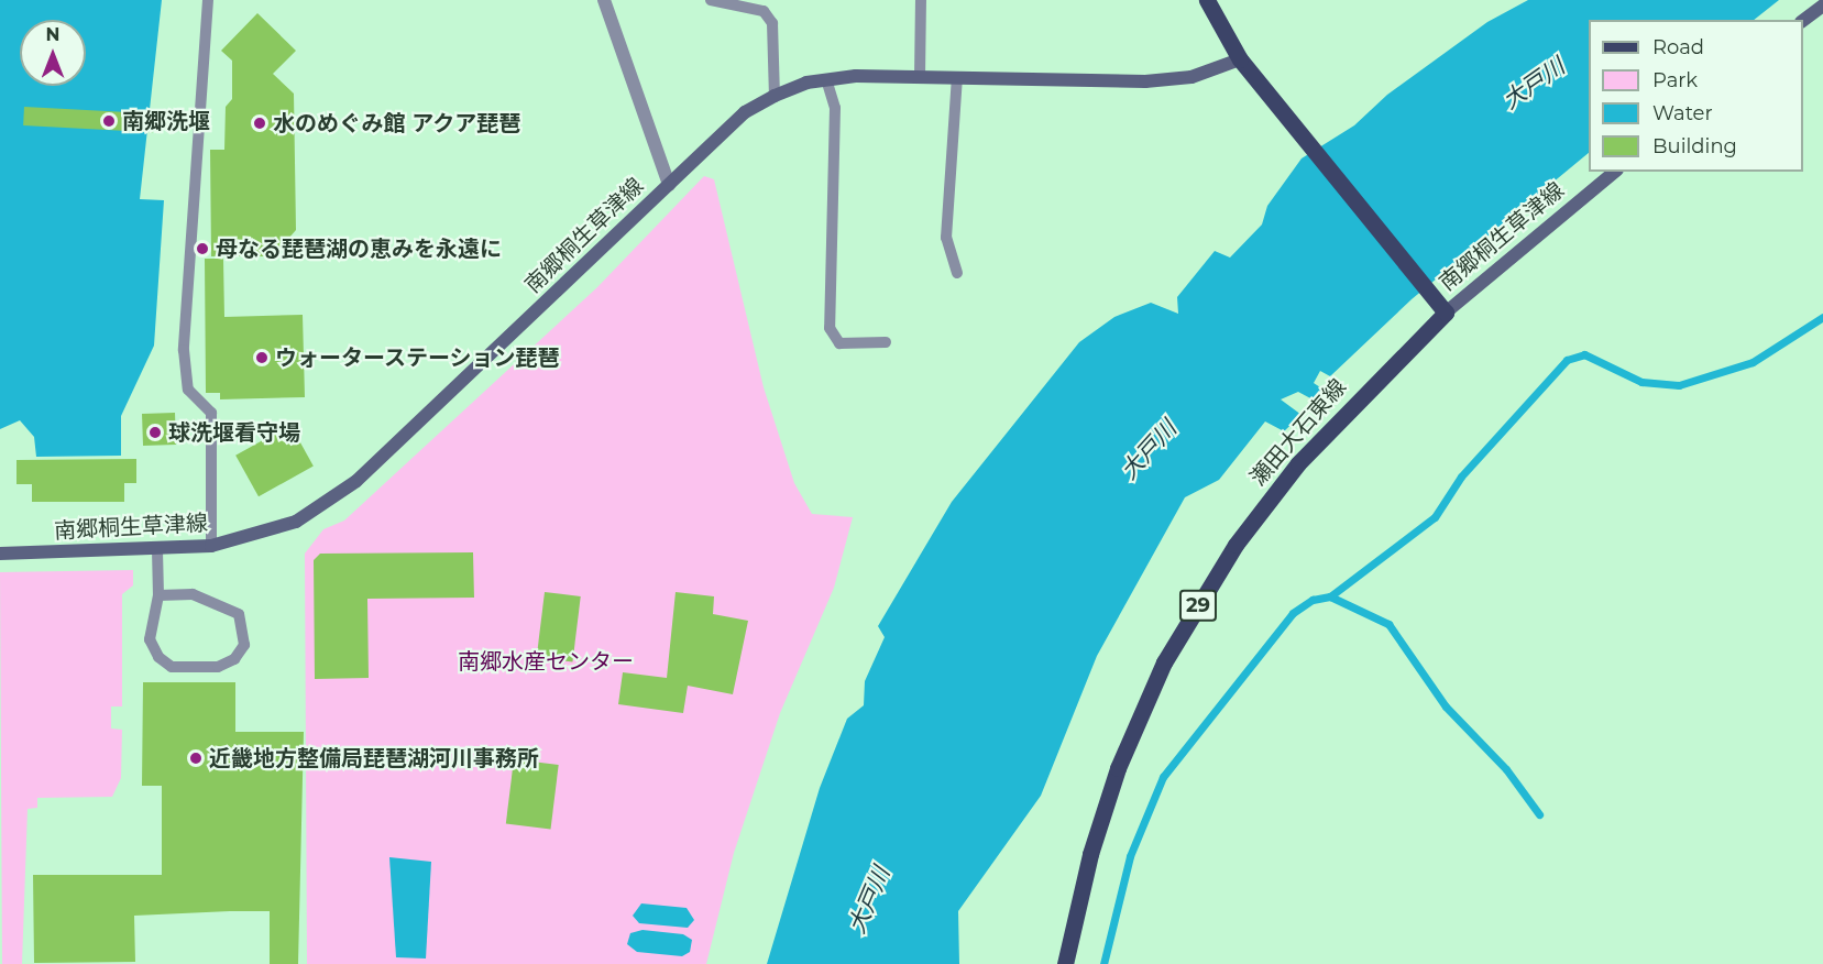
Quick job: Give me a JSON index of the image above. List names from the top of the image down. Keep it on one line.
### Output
{"streets":{"main road":["南郷桐生草津線","瀬田大石東線","29"]},"crossings":[["南郷桐生草津線","瀬田大石東線"]],"water":["大戸川"],"parks":["南郷水産センター"],"places":["南郷洗堰","水のめぐみ館 アクア琵琶","母なる琵琶湖の恵みを永遠に","ウォーターステーション琵琶","球洗堰看守場","近畿地方整備局琵琶湖河川事務所"],"legend":["Road","Park","Water","Building"],"north":"top"}
